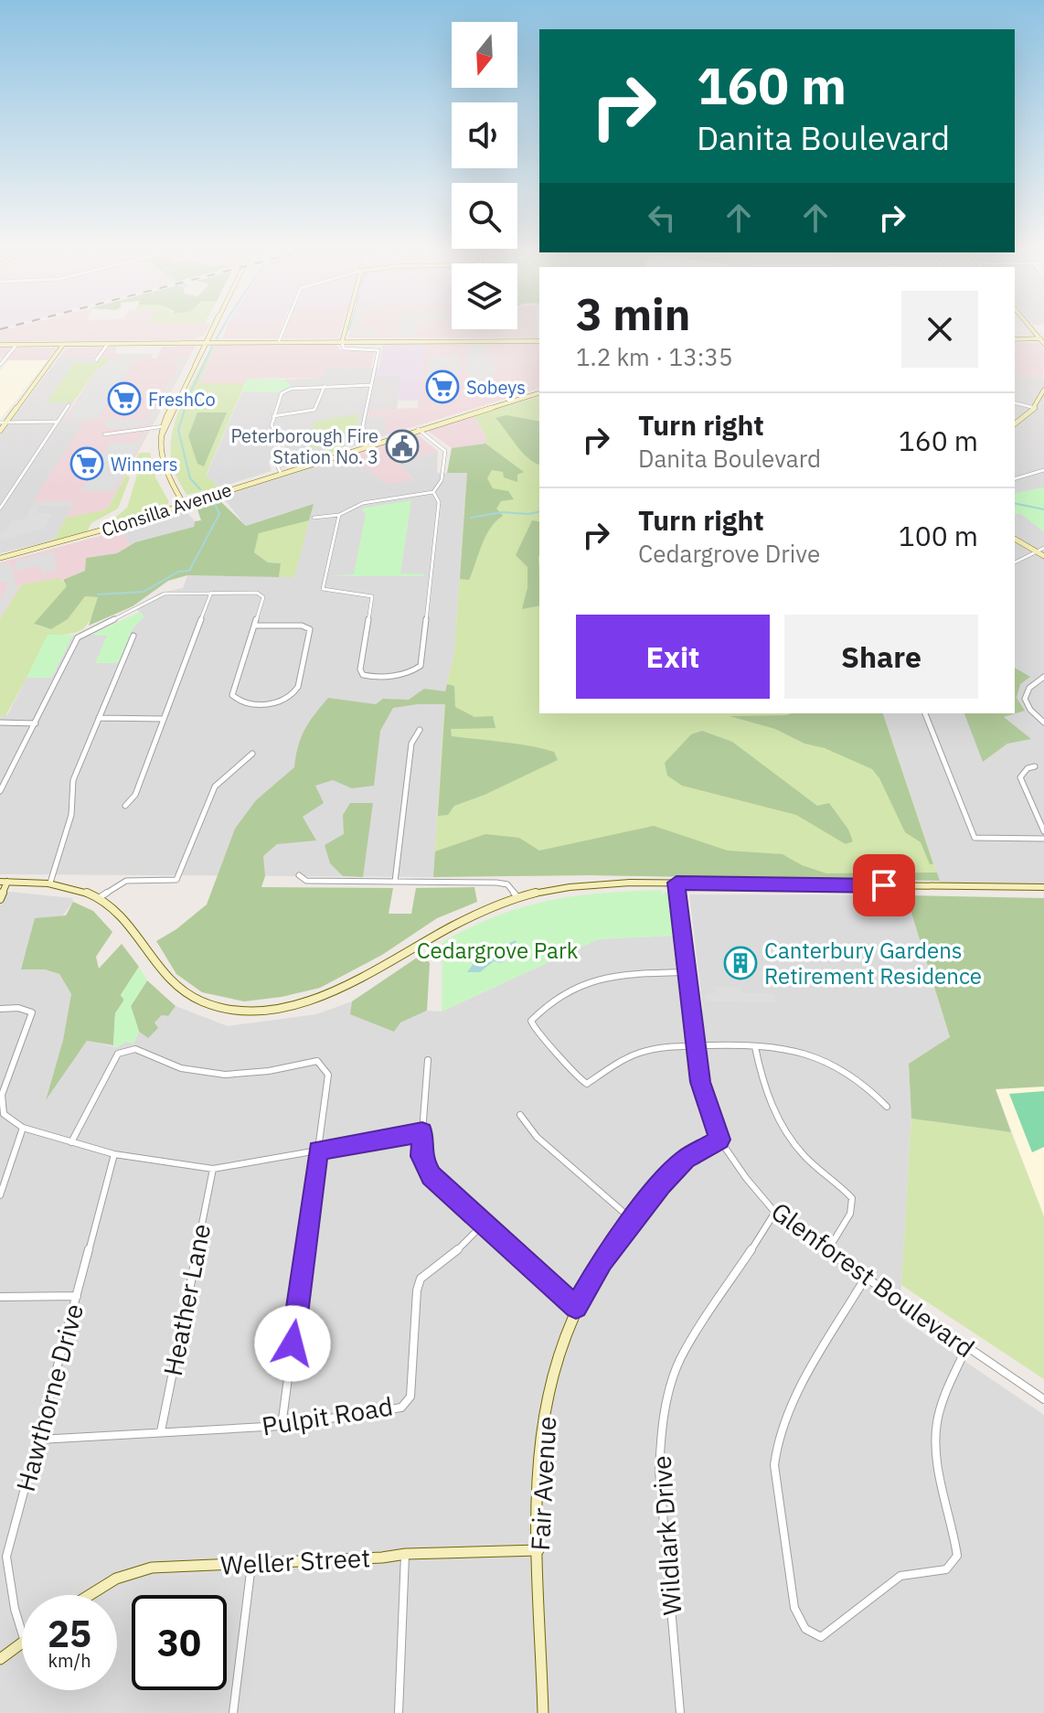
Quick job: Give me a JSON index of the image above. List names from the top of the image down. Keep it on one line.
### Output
{"streets":{"main road":["Clonsilla Avenue","Glenforest Boulevard","Fair Avenue","Weller Street"],"street":["Heather Lane","Hawthorne Drive","Pulpit Road","Wildlark Drive"]},"crossings":[["Glenforest Boulevard","Fair Avenue"],["Glenforest Boulevard","Wildlark Drive"],["Heather Lane","Pulpit Road"],["Hawthorne Drive","Pulpit Road"],["Fair Avenue","Weller Street"]],"parks":["Cedargrove Park"],"places":{"supermarket":["Sobeys","FreshCo","Winners"],"public building":["Peterborough Fire Station No. 3"],"building":["Canterbury Gardens Retirement Residence"]},"north":"bottom","page":{"turn":["160 m","Danita Boulevard"],"heading":["3 min","1.2 km · 13:35"],"list":[{"name":"Turn right","note":"Danita Boulevard","value":"160 m"},{"name":"Turn right","note":"Cedargrove Drive","value":"100 m"}],"buttons":["Exit","Share"],"speed":"25 km/h","limit":"30"}}
